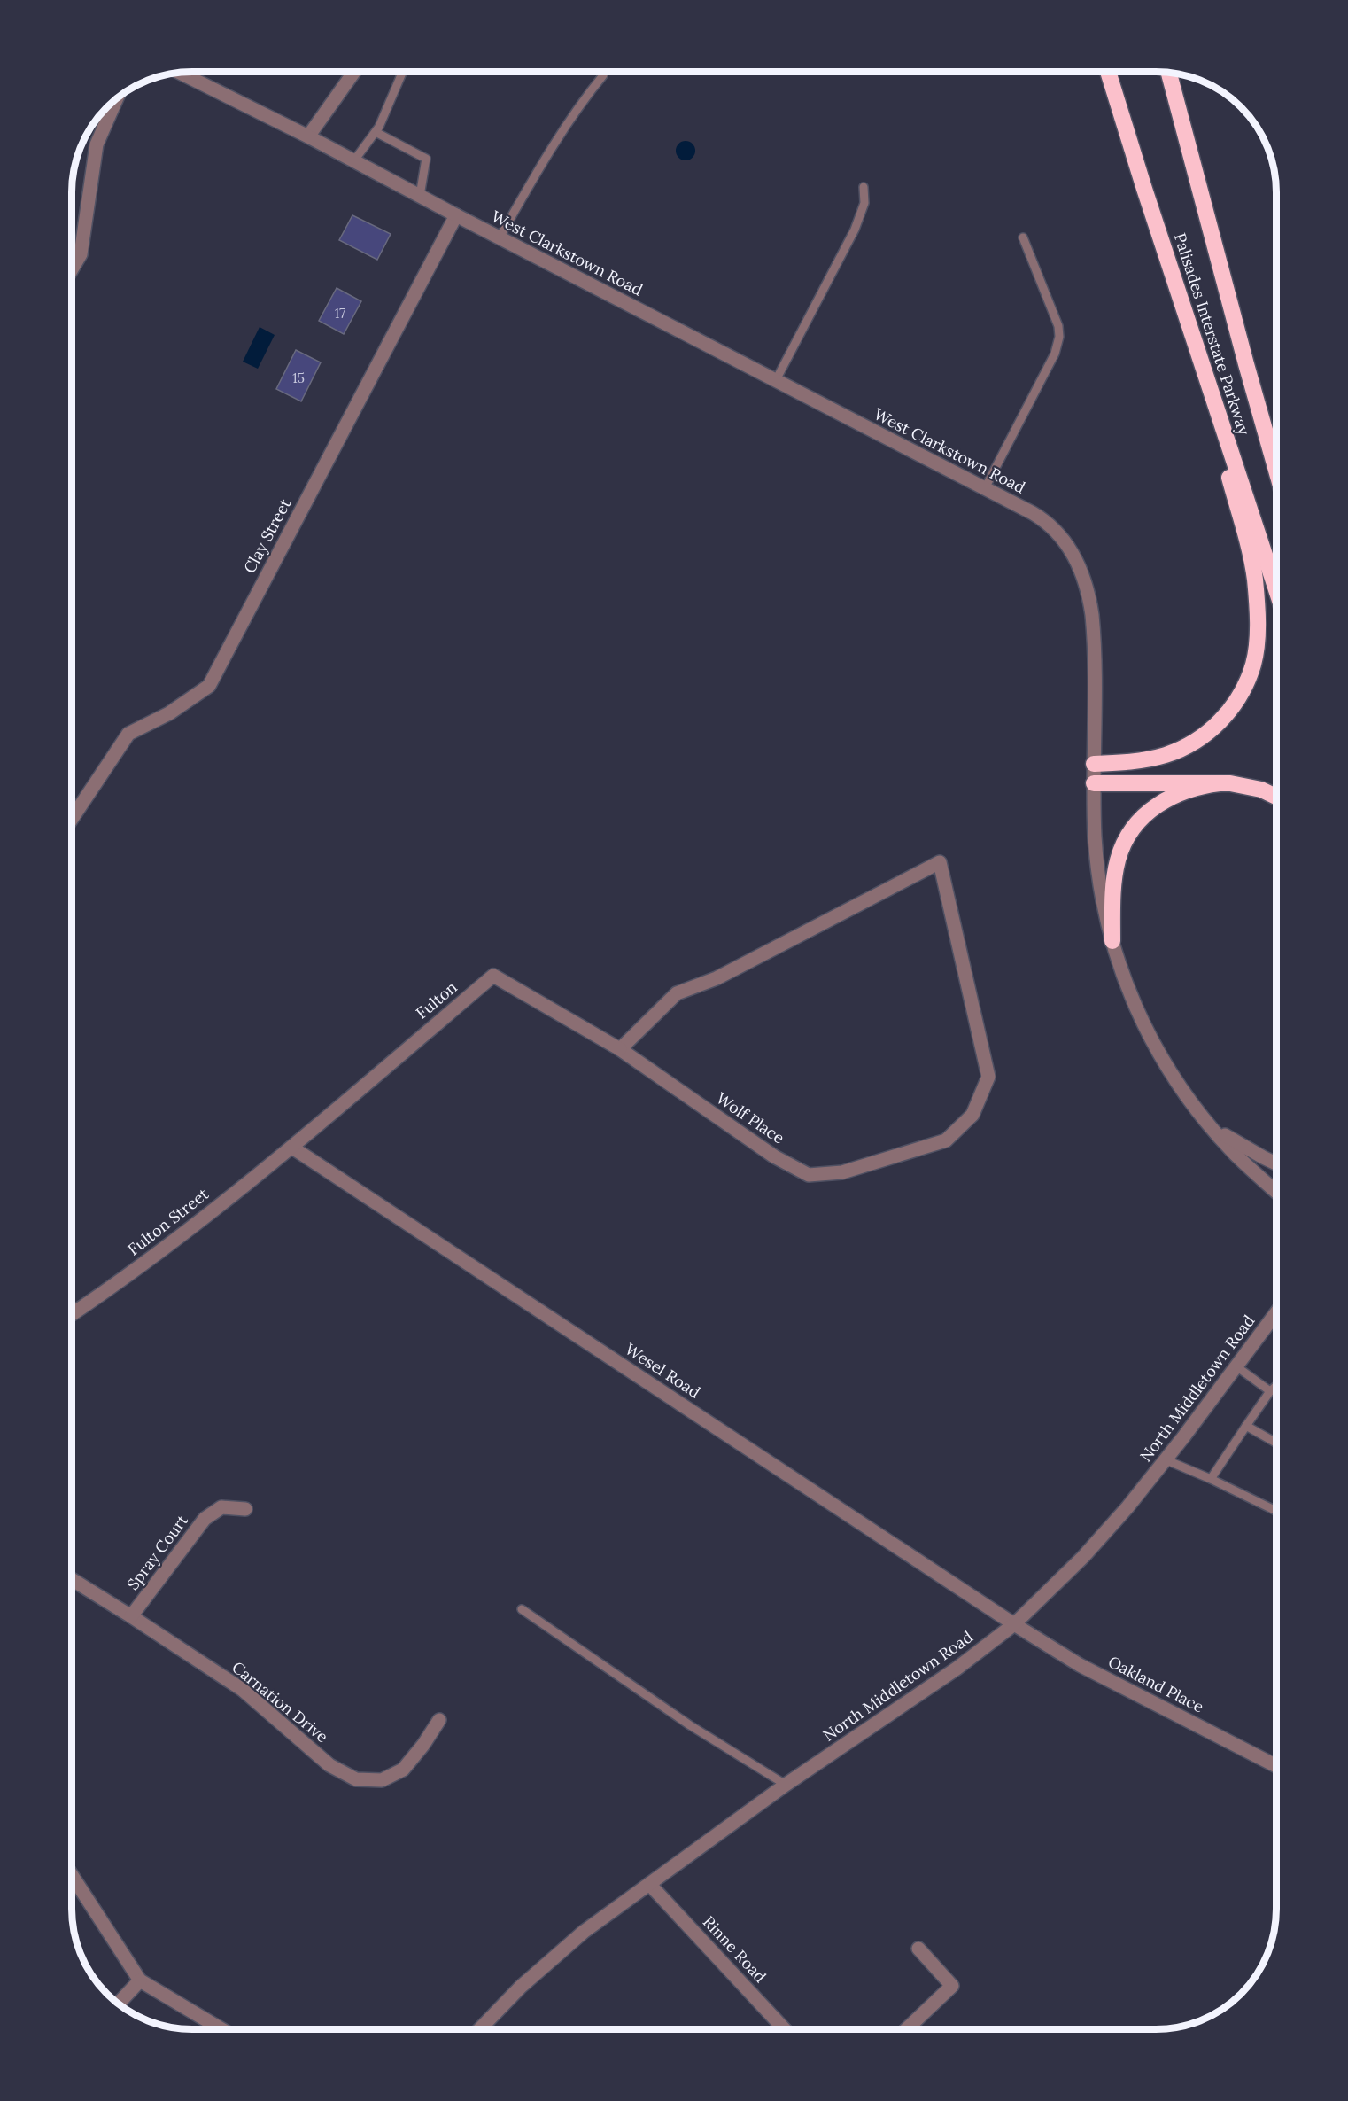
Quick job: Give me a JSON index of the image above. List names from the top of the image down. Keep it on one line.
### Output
{"streets":{"highway":["Palisades Interstate Parkway"],"street":["West Clarkstown Road","Clay Street","Fulton","Wolf Place","Fulton Street","Wesel Road","North Middletown Road","Spray Court","Oakland Place","Carnation Drive","Rinne Road"]},"crossings":[["West Clarkstown Road","Clay Street"],["Fulton","Wolf Place"],["Fulton","Fulton Street"],["Fulton","Wesel Road"],["Fulton Street","Wesel Road"],["Wesel Road","North Middletown Road"],["Wesel Road","Oakland Place"],["North Middletown Road","Oakland Place"],["North Middletown Road","Rinne Road"],["Spray Court","Carnation Drive"]],"house_numbers":["17","15"]}
